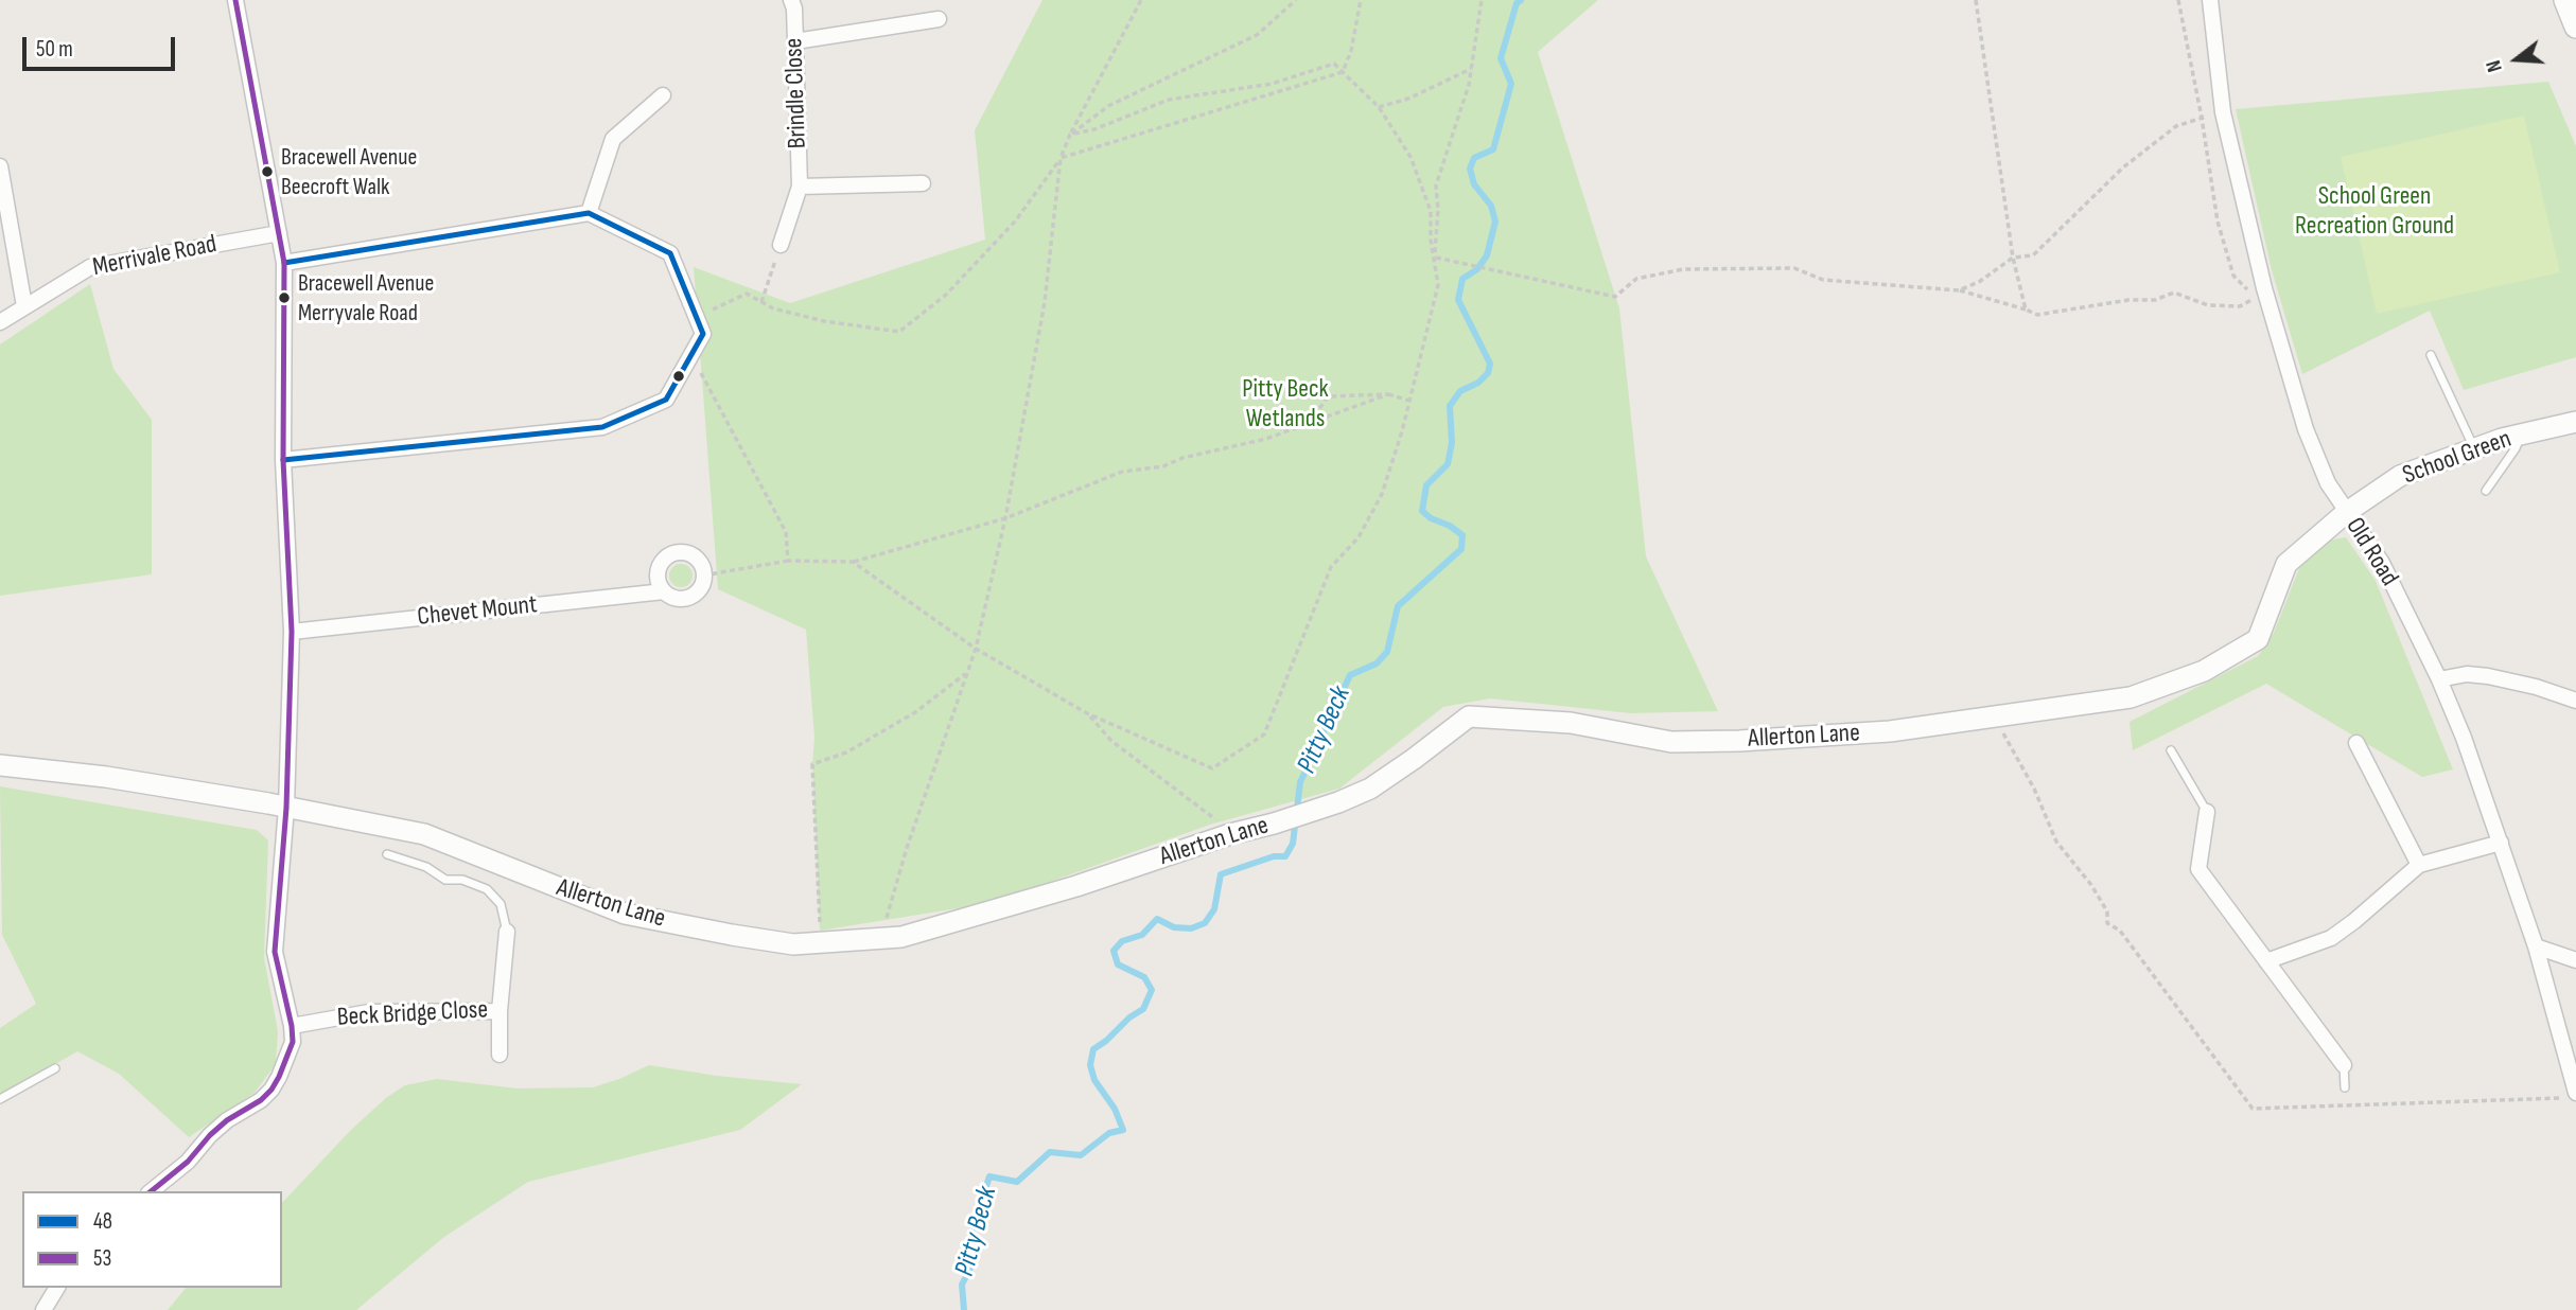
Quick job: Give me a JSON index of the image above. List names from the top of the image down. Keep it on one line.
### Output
{"streets":{"street":["Brindle Close","Merrivale Road","School Green","Old Road","Chevet Mount","Allerton Lane","Beck Bridge Close"]},"crossings":[["School Green","Old Road"],["School Green","Allerton Lane"],["Old Road","Allerton Lane"]],"water":["Pitty Beck"],"parks":["School Green Recreation Ground","Pitty Beck Wetlands"],"places":["Bracewell Avenue Beecroft Walk","Bracewell Avenue Merryvale Road"],"lines":["transit line 53","transit line 48"],"legend":["48","53"],"scale_bar":"50 m","north":"left"}
